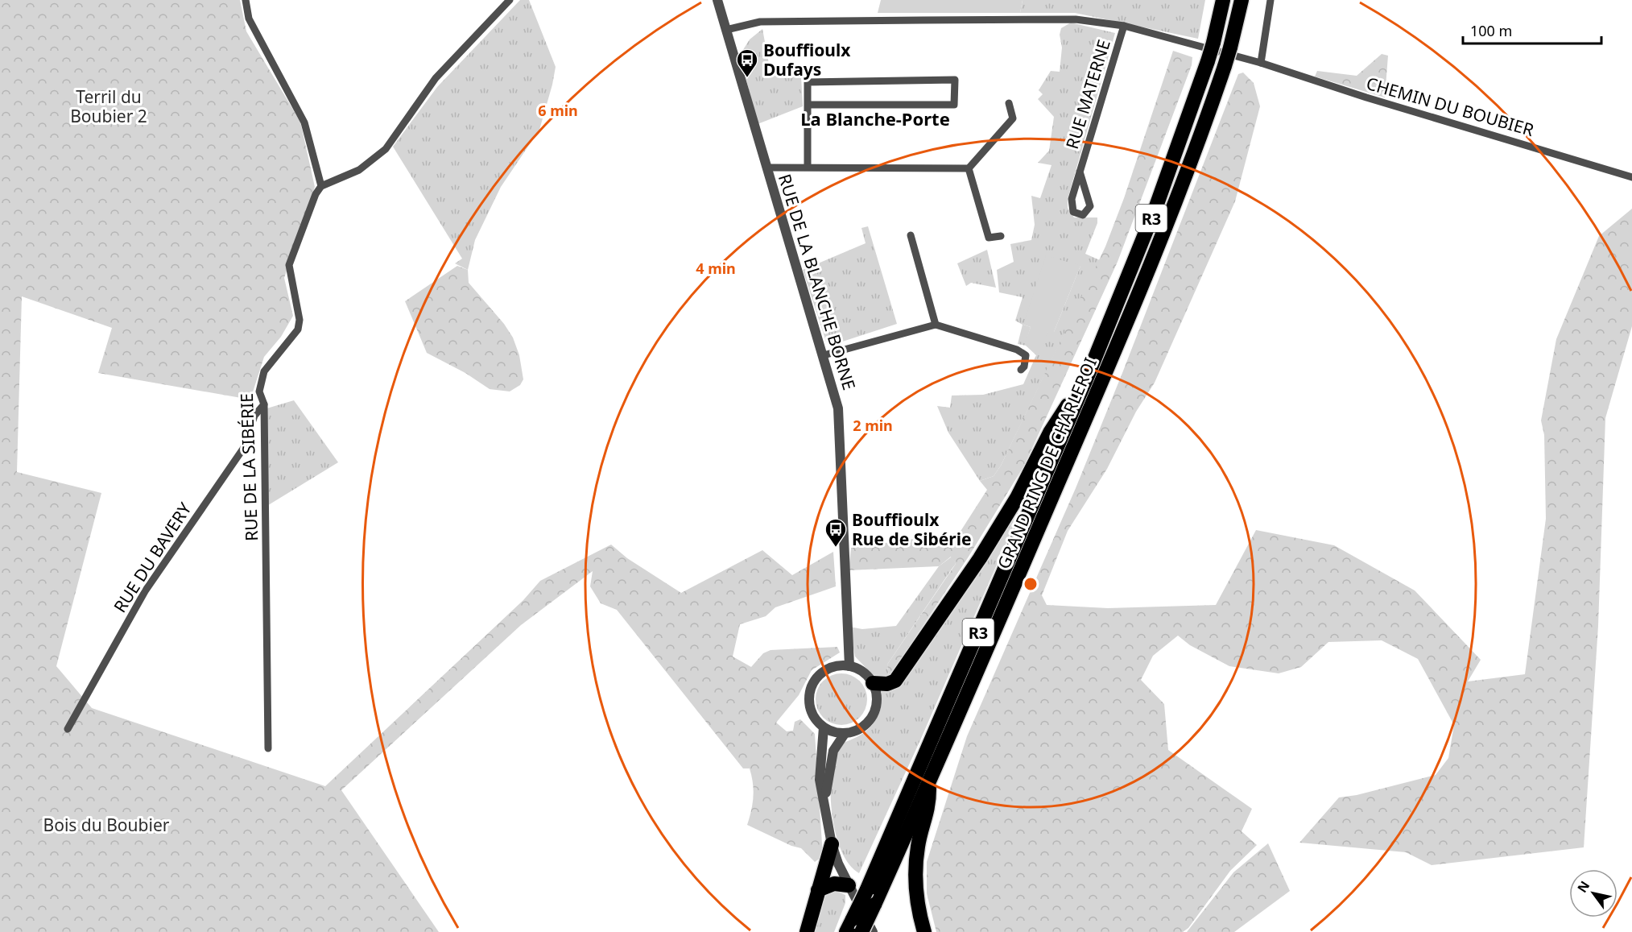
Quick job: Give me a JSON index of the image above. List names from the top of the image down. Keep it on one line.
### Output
{"streets":{"highway":["R3","GRAND RING DE CHARLEROI"],"street":["RUE MATERNE","CHEMIN DU BOUBIER","RUE DE LA BLANCHE BORNE","RUE DE LA SIBÉRIE","RUE DU BAVERY"]},"crossings":[["RUE MATERNE","CHEMIN DU BOUBIER"],["CHEMIN DU BOUBIER","RUE DE LA BLANCHE BORNE"],["RUE DE LA SIBÉRIE","RUE DU BAVERY"]],"districts":["La Blanche-Porte"],"parks":["Terril du Boubier 2","Bois du Boubier"],"places":{"bus stop":["Bouffioulx Dufays","Bouffioulx Rue de Sibérie"]},"scale_bar":"100 m","north":"top left","rings":["6 min","4 min","2 min"]}
